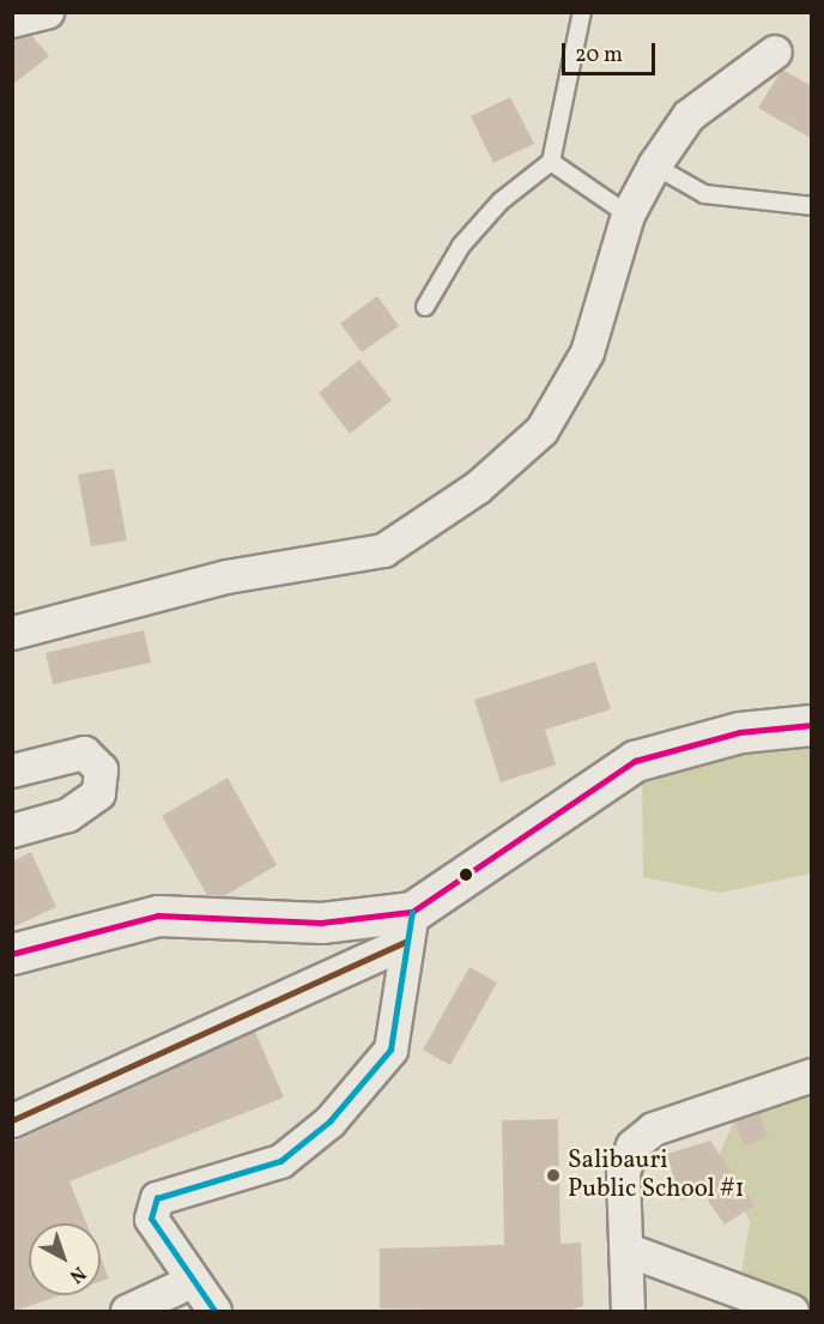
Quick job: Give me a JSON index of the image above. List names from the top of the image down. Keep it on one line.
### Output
{"places":["Salibauri Public School #1"],"scale_bar":"20 m","north":"bottom right"}
